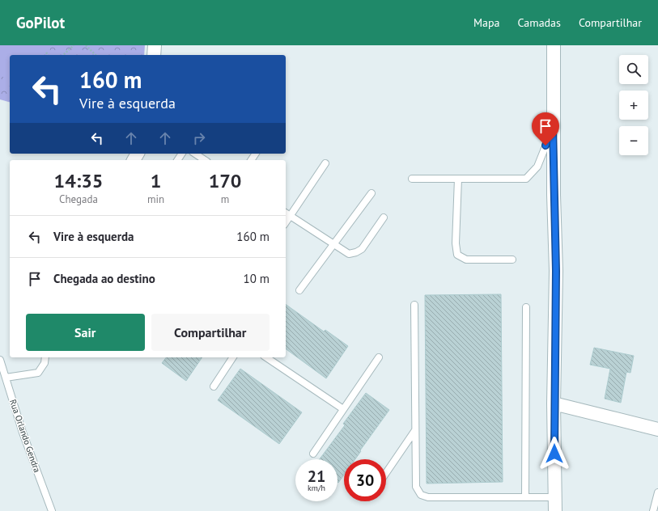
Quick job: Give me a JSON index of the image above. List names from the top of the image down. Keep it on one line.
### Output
{"streets":{"lane":["Rua Orlando Gendra"]},"page":{"header":"GoPilot","nav":["Mapa","Camadas","Compartilhar"],"map_buttons":["+","−"],"turn":["160 m","Vire à esquerda"],"eta":["14:35","Chegada","1","min","170","m"],"list":[{"name":"Vire à esquerda","value":"160 m"},{"name":"Chegada ao destino","value":"10 m"}],"buttons":["Sair","Compartilhar"],"speed":"21 km/h","limit":"30"}}
